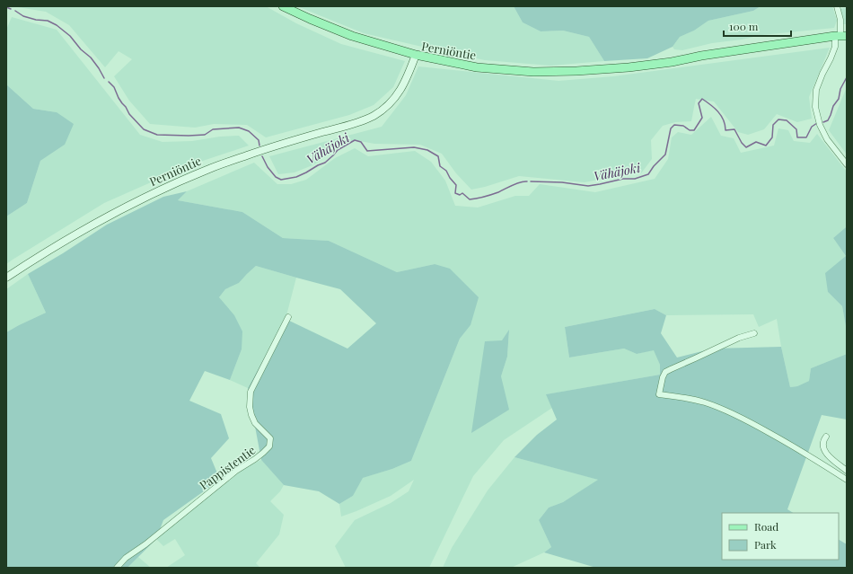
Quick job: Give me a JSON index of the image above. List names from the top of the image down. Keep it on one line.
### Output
{"streets":{"main road":["Perniöntie"],"street":["Pappistentie"]},"water":["Vähäjoki"],"legend":["Road","Park"],"scale_bar":"100 m"}
